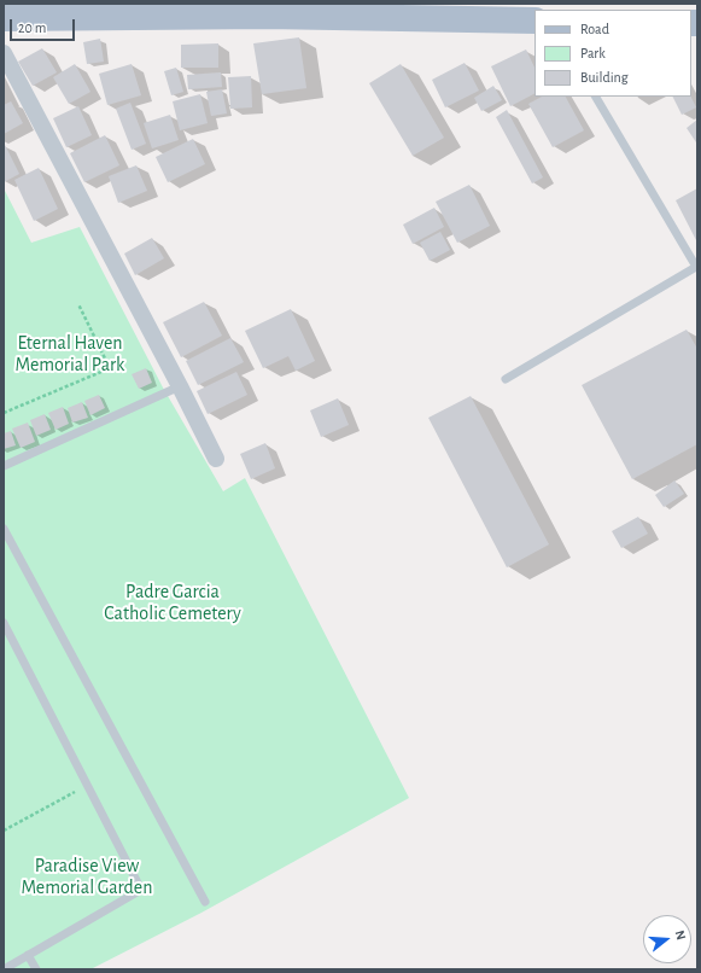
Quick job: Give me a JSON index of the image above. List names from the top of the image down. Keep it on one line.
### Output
{"parks":["Eternal Haven Memorial Park","Padre Garcia Catholic Cemetery","Paradise View Memorial Garden"],"legend":["Road","Park","Building"],"scale_bar":"20 m","north":"right"}
